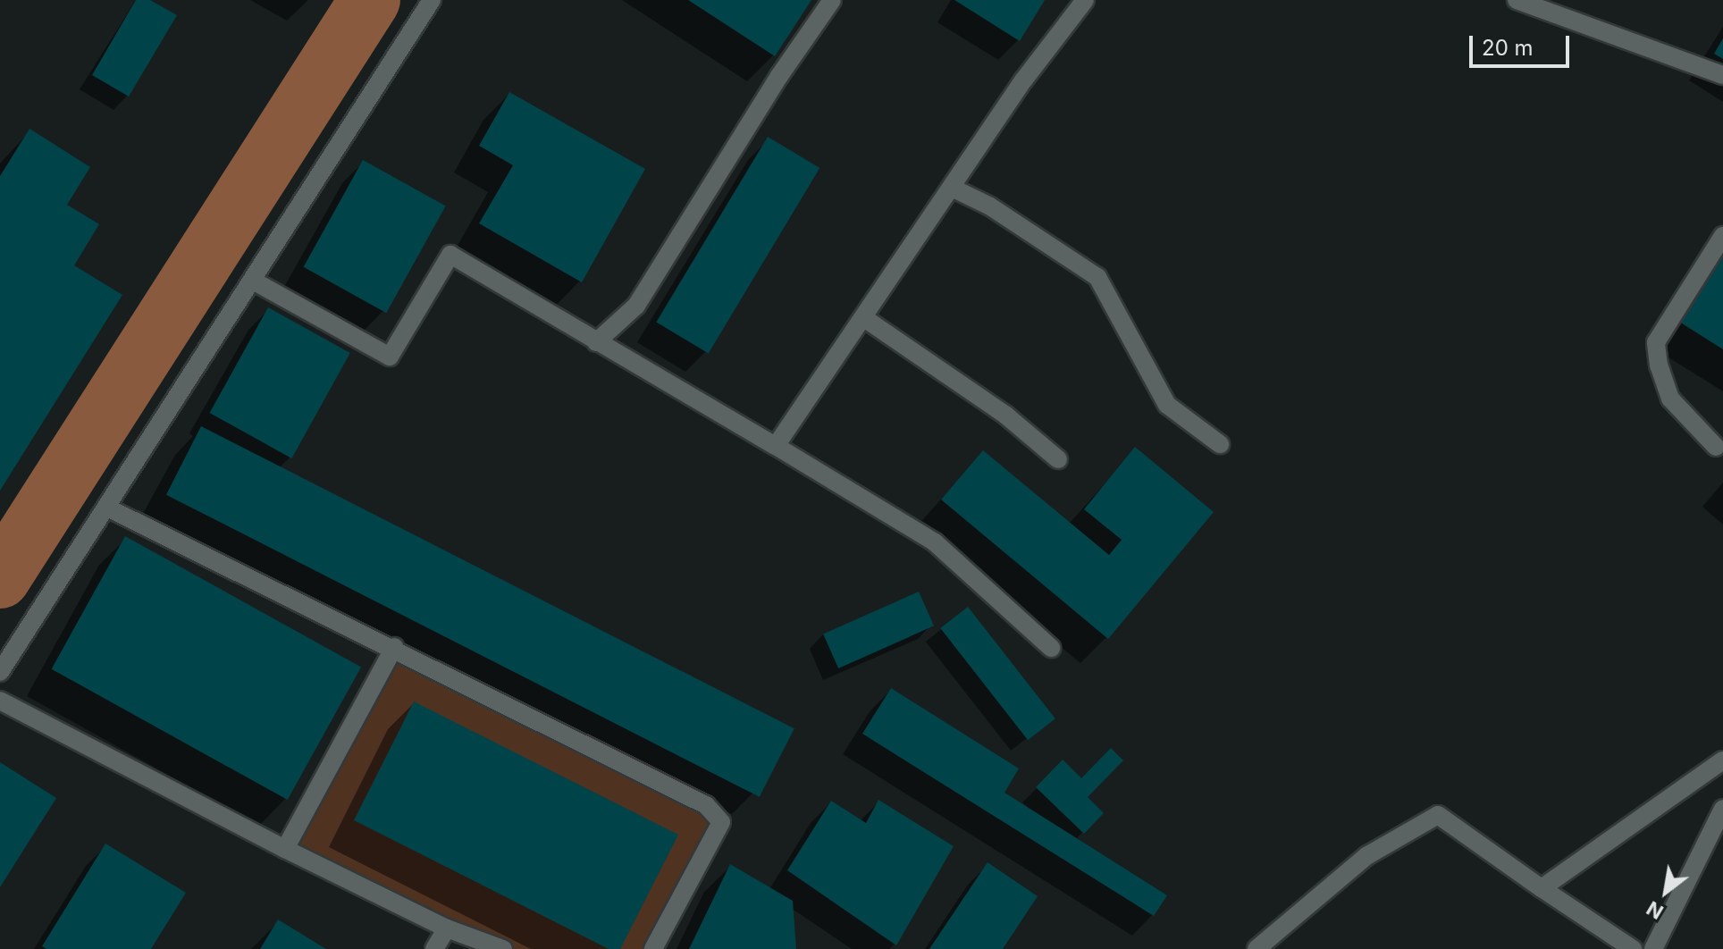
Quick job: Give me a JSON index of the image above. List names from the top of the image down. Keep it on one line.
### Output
{"scale_bar":"20 m","north":"bottom left"}
